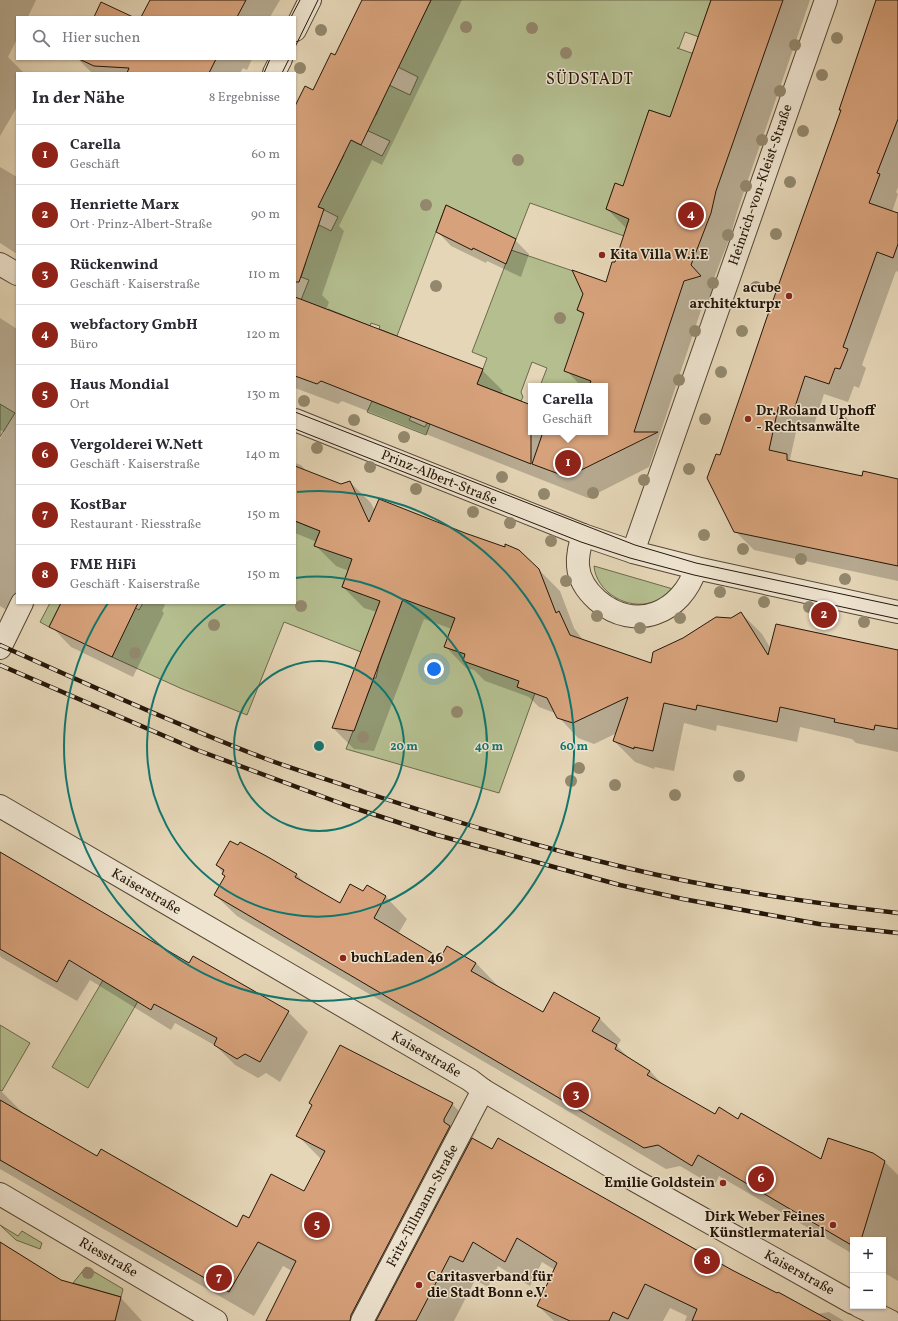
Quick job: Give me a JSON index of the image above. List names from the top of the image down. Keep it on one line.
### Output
{"streets":{"street":["Heinrich-von-Kleist-Straße","Prinz-Albert-Straße","Kaiserstraße","Fritz-Tillmann-Straße","Riesstraße"]},"crossings":[["Heinrich-von-Kleist-Straße","Prinz-Albert-Straße"],["Kaiserstraße","Fritz-Tillmann-Straße"]],"districts":["SÜDSTADT"],"places":["Kita Villa W.i.E","acube architekturpr","Dr. Roland Uphoff - Rechtsanwälte","buchLaden 46","Emilie Goldstein","Dirk Weber Feines Künstlermaterial","Caritasverband für die Stadt Bonn e.V."],"page":{"search":"Hier suchen","heading":["In der Nähe","8 Ergebnisse"],"list":[{"mark":"1","name":"Carella","note":"Geschäft","value":"60 m"},{"mark":"2","name":"Henriette Marx","note":"Ort · Prinz-Albert-Straße","value":"90 m"},{"mark":"3","name":"Rückenwind","note":"Geschäft · Kaiserstraße","value":"110 m"},{"mark":"4","name":"webfactory GmbH","note":"Büro","value":"120 m"},{"mark":"5","name":"Haus Mondial","note":"Ort","value":"130 m"},{"mark":"6","name":"Vergolderei W.Nett","note":"Geschäft · Kaiserstraße","value":"140 m"},{"mark":"7","name":"KostBar","note":"Restaurant · Riesstraße","value":"150 m"},{"mark":"8","name":"FME HiFi","note":"Geschäft · Kaiserstraße","value":"150 m"}],"pins":["4","1","2","3","6","5","8","7"],"popup":["Carella","Geschäft"],"map_buttons":["+","−"]},"rings":["20 m","40 m","60 m"]}
